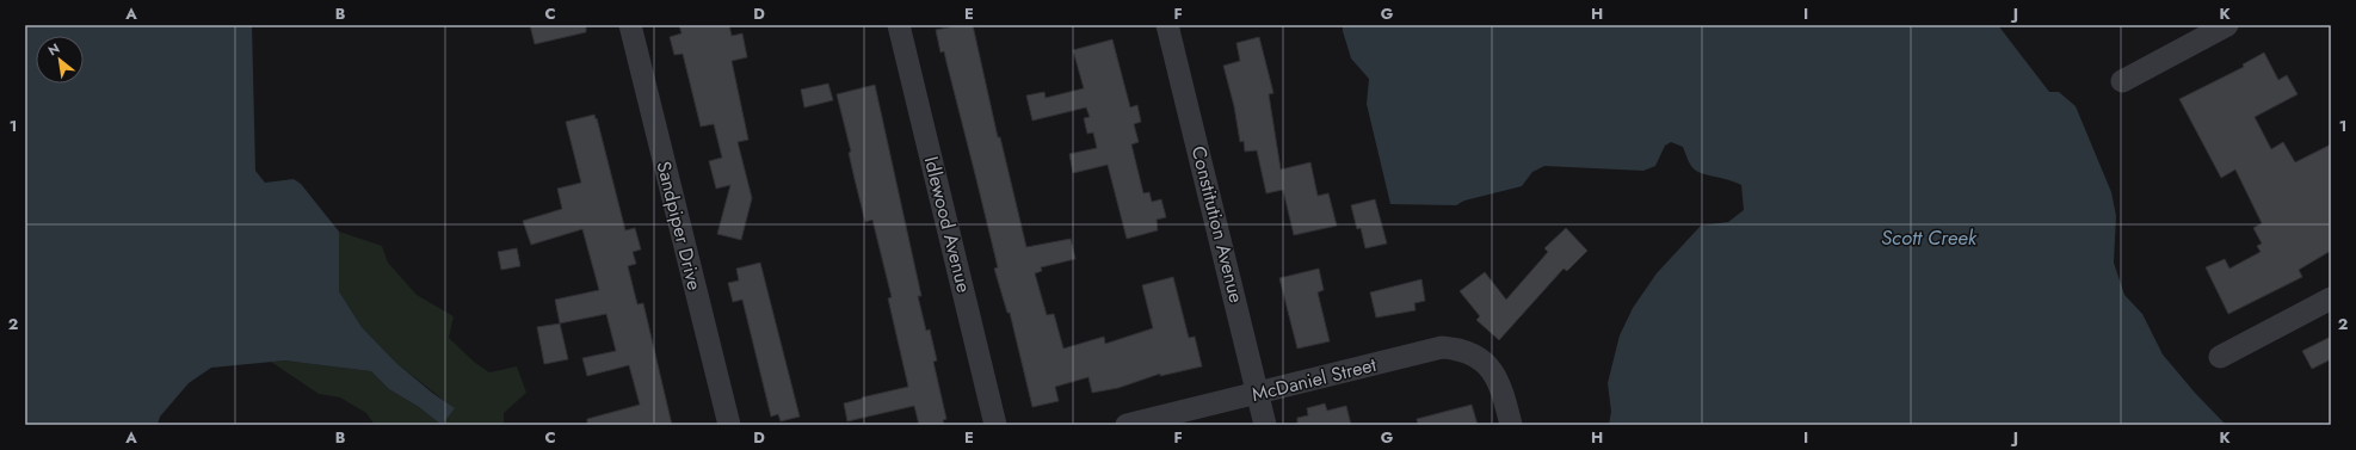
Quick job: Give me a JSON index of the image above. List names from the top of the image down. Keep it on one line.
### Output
{"streets":{"street":["Idlewood Avenue","Constitution Avenue","Sandpiper Drive","McDaniel Street"]},"crossings":[["Constitution Avenue","McDaniel Street"]],"water":["Scott Creek"],"north":"top left","grid":{"columns":["A","B","C","D","E","F","G","H","I","J","K"],"rows":["1","2"]}}
